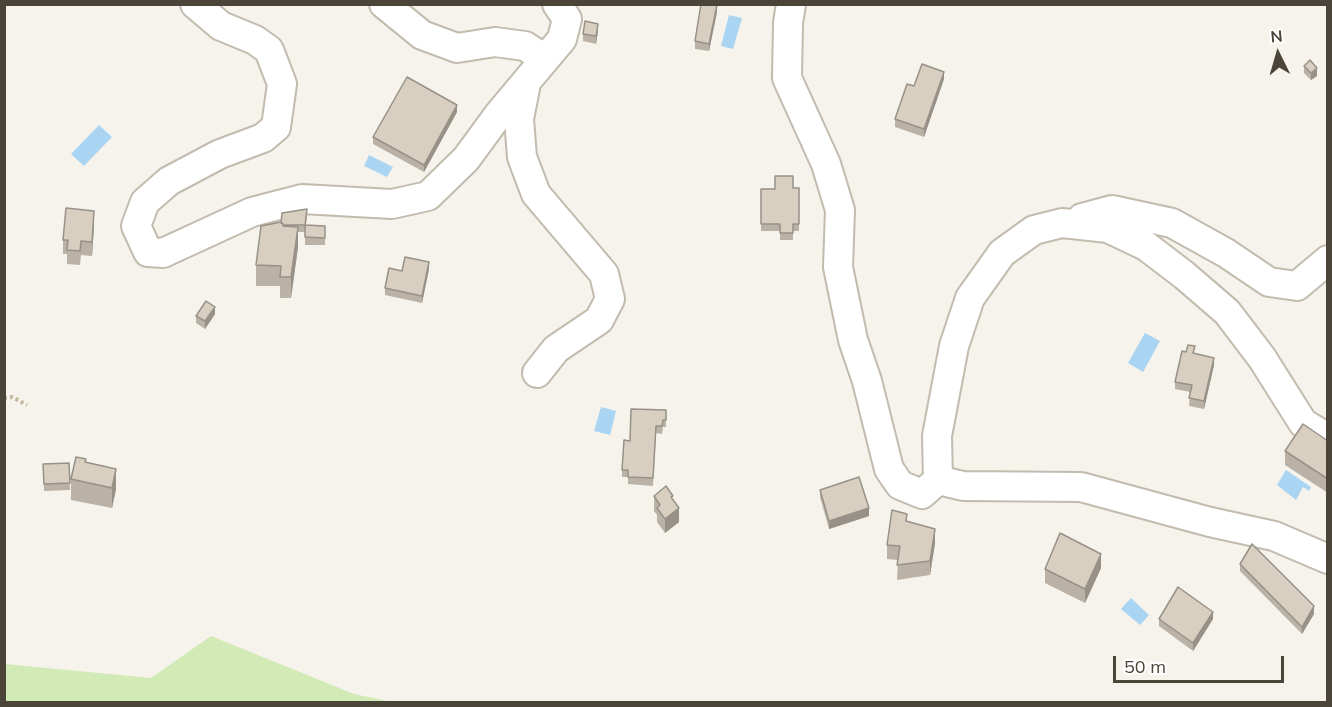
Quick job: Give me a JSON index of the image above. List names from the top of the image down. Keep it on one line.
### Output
{"scale_bar":"50 m","north":"top"}
